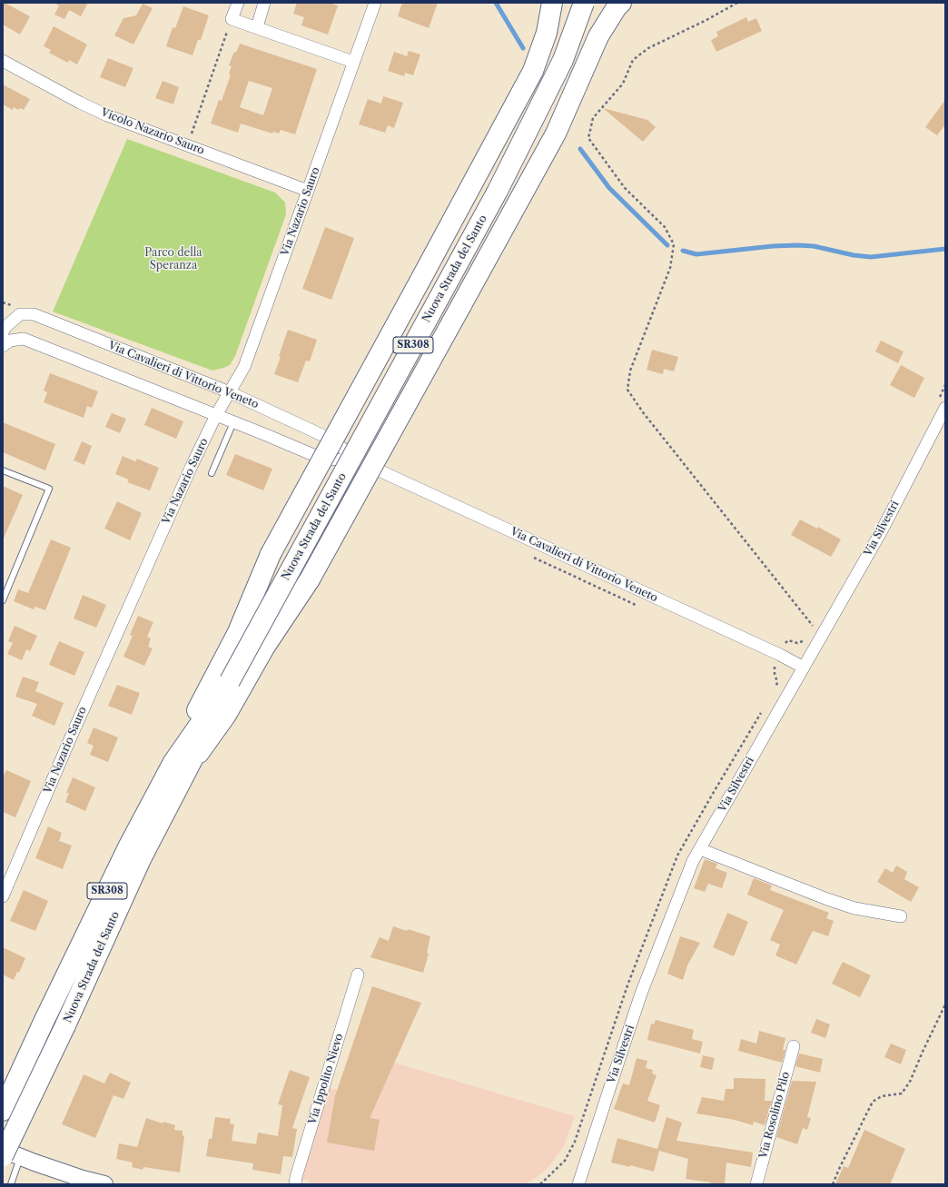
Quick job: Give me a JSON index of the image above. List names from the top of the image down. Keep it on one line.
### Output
{"streets":{"highway":["Nuova Strada del Santo","SR308"],"street":["Vicolo Nazario Sauro","Via Nazario Sauro","Via Cavalieri di Vittorio Veneto","Via Silvestri","Via Ippolito Nievo","Via Rosolino Pilo"]},"crossings":[["Vicolo Nazario Sauro","Via Nazario Sauro"],["Via Nazario Sauro","Via Cavalieri di Vittorio Veneto"],["Via Cavalieri di Vittorio Veneto","Via Silvestri"]],"parks":["Parco della Speranza"]}
